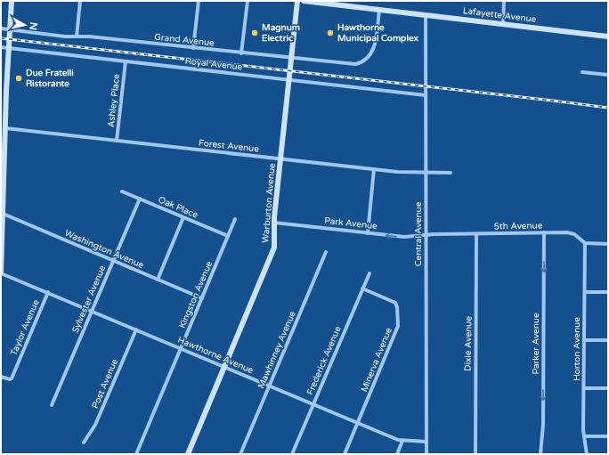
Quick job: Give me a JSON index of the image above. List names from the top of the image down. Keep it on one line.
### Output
{"streets":{"street":["Lafayette Avenue","Grand Avenue","Royal Avenue","Ashley Place","Forest Avenue","Warburton Avenue","Oak Place","Park Avenue","5th Avenue","Central Avenue","Washington Avenue","Kingston Avenue","Sylvester Avenue","Taylor Avenue","Dixie Avenue","Parker Avenue","Horton Avenue","Mawhinney Avenue","Hawthorne Avenue","Minerva Avenue","Frederick Avenue","Post Avenue"]},"crossings":[["Lafayette Avenue","Grand Avenue"],["Lafayette Avenue","Central Avenue"],["Grand Avenue","Warburton Avenue"],["Royal Avenue","Ashley Place"],["Royal Avenue","Warburton Avenue"],["Royal Avenue","Central Avenue"],["Ashley Place","Forest Avenue"],["Forest Avenue","Warburton Avenue"],["Forest Avenue","Central Avenue"],["Warburton Avenue","Park Avenue"],["Warburton Avenue","Hawthorne Avenue"],["Oak Place","Kingston Avenue"],["Oak Place","Sylvester Avenue"],["Park Avenue","5th Avenue"],["Park Avenue","Central Avenue"],["5th Avenue","Central Avenue"],["5th Avenue","Dixie Avenue"],["5th Avenue","Parker Avenue"],["5th Avenue","Horton Avenue"],["Central Avenue","Hawthorne Avenue"],["Washington Avenue","Kingston Avenue"],["Washington Avenue","Sylvester Avenue"],["Kingston Avenue","Hawthorne Avenue"],["Sylvester Avenue","Hawthorne Avenue"],["Taylor Avenue","Hawthorne Avenue"],["Mawhinney Avenue","Hawthorne Avenue"],["Hawthorne Avenue","Minerva Avenue"],["Hawthorne Avenue","Frederick Avenue"],["Hawthorne Avenue","Post Avenue"],["Minerva Avenue","Frederick Avenue"]],"one_way":["Park Avenue","Parker Avenue"],"places":["Magnum Electric","Hawthorne Municipal Complex","Due Fratelli Ristorante"],"north":"right"}
